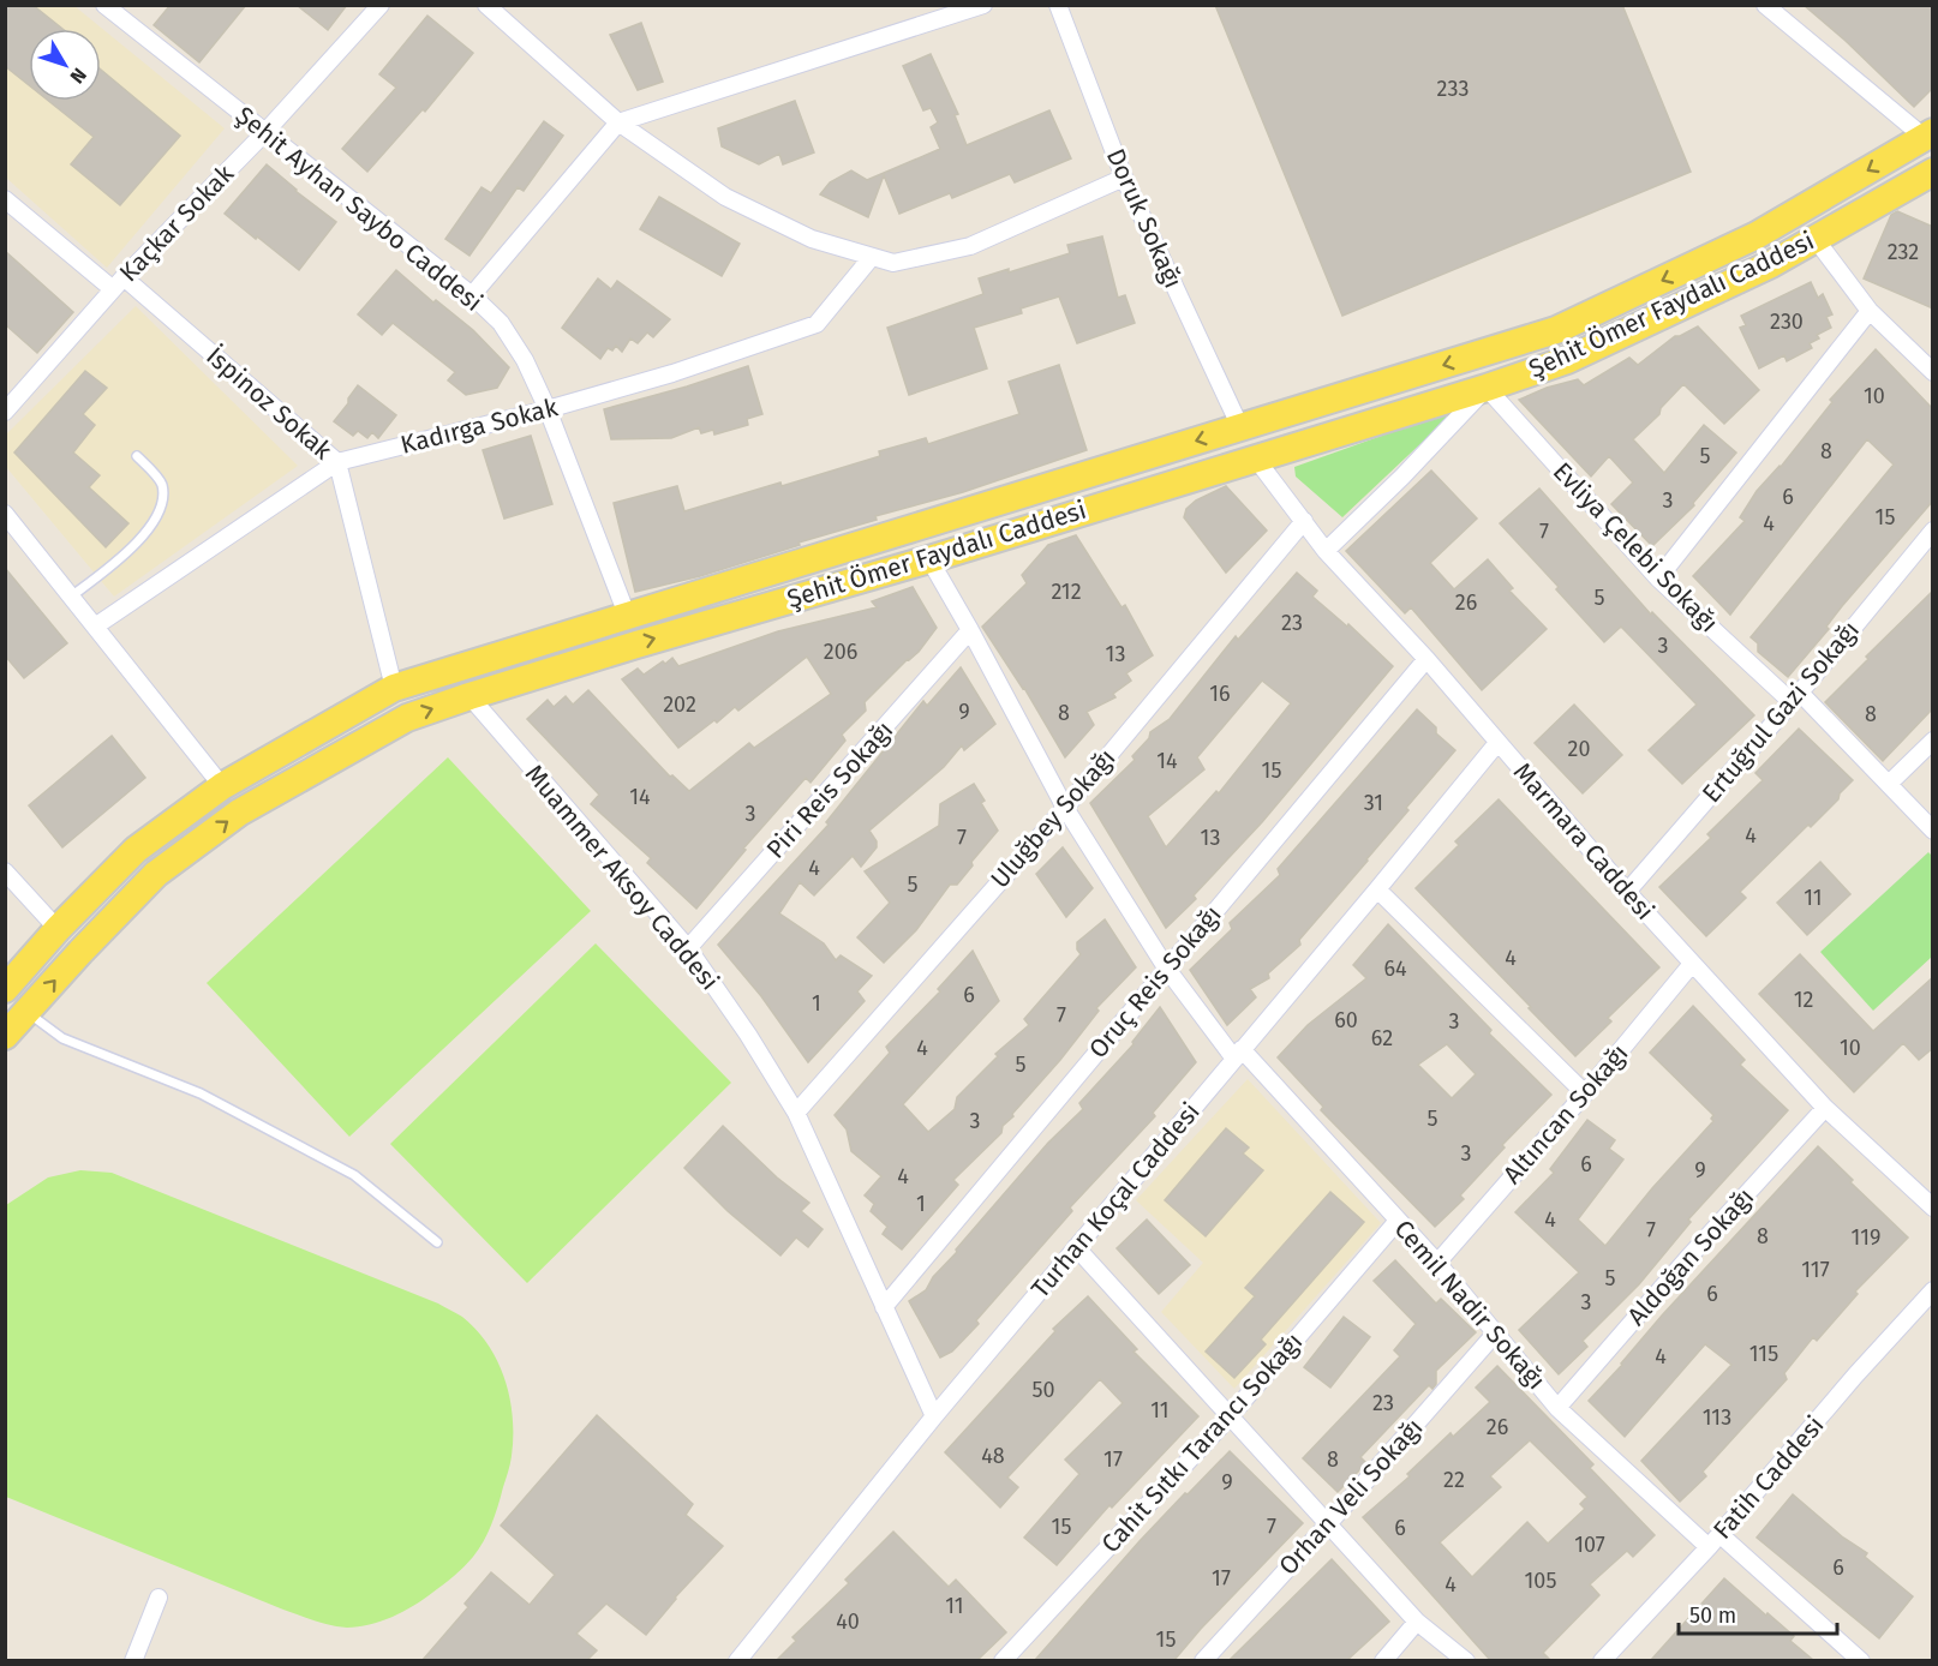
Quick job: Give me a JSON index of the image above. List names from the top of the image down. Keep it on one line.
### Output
{"streets":{"main road":["Şehit Ömer Faydalı Caddesi"],"street":["Şehit Ayhan Saybo Caddesi","Doruk Sokağı","Kaçkar Sokak","İspinoz Sokak","Kadırga Sokak","Evliya Çelebi Sokağı","Ertuğrul Gazi Sokağı","Piri Reis Sokağı","Uluğbey Sokağı","Marmara Caddesi","Muammer Aksoy Caddesi","Oruç Reis Sokağı","Altıncan Sokağı","Turhan Koçal Caddesi","Aldoğan Sokağı","Cemil Nadir Sokağı","Cahit Sıtkı Tarancı Sokağı","Fatih Caddesi","Orhan Veli Sokağı"]},"crossings":[["Şehit Ayhan Saybo Caddesi","Kaçkar Sokak"],["Şehit Ayhan Saybo Caddesi","Şehit Ömer Faydalı Caddesi"],["Şehit Ayhan Saybo Caddesi","Kadırga Sokak"],["Doruk Sokağı","Şehit Ömer Faydalı Caddesi"],["Kaçkar Sokak","İspinoz Sokak"],["Şehit Ömer Faydalı Caddesi","İspinoz Sokak"],["Şehit Ömer Faydalı Caddesi","Evliya Çelebi Sokağı"],["Şehit Ömer Faydalı Caddesi","Marmara Caddesi"],["Şehit Ömer Faydalı Caddesi","Muammer Aksoy Caddesi"],["Şehit Ömer Faydalı Caddesi","Cemil Nadir Sokağı"],["İspinoz Sokak","Kadırga Sokak"],["Evliya Çelebi Sokağı","Ertuğrul Gazi Sokağı"],["Ertuğrul Gazi Sokağı","Marmara Caddesi"],["Piri Reis Sokağı","Muammer Aksoy Caddesi"],["Piri Reis Sokağı","Cemil Nadir Sokağı"],["Uluğbey Sokağı","Marmara Caddesi"],["Uluğbey Sokağı","Muammer Aksoy Caddesi"],["Uluğbey Sokağı","Cemil Nadir Sokağı"],["Marmara Caddesi","Oruç Reis Sokağı"],["Marmara Caddesi","Altıncan Sokağı"],["Marmara Caddesi","Turhan Koçal Caddesi"],["Marmara Caddesi","Aldoğan Sokağı"],["Muammer Aksoy Caddesi","Oruç Reis Sokağı"],["Muammer Aksoy Caddesi","Turhan Koçal Caddesi"],["Oruç Reis Sokağı","Cemil Nadir Sokağı"],["Altıncan Sokağı","Cemil Nadir Sokağı"],["Turhan Koçal Caddesi","Cemil Nadir Sokağı"],["Aldoğan Sokağı","Cemil Nadir Sokağı"],["Cemil Nadir Sokağı","Cahit Sıtkı Tarancı Sokağı"],["Cemil Nadir Sokağı","Fatih Caddesi"],["Cemil Nadir Sokağı","Orhan Veli Sokağı"]],"house_numbers":["233","232","230","10","8","5","6","3","15","4","7","212","5","26","23","3","206","13","16","202","9","8","8","20","14","15","14","31","3","4","7","13","4","5","11","4","64","6","12","1","7","60","3","62","4","10","5","5","3","3","6","9","4","1","4","7","8","119","117","5","6","3","115","4","50","23","11","113","26","48","17","8","22","9","15","7","6","107","6","17","105","4","11","40","15"],"scale_bar":"50 m","north":"bottom right"}
